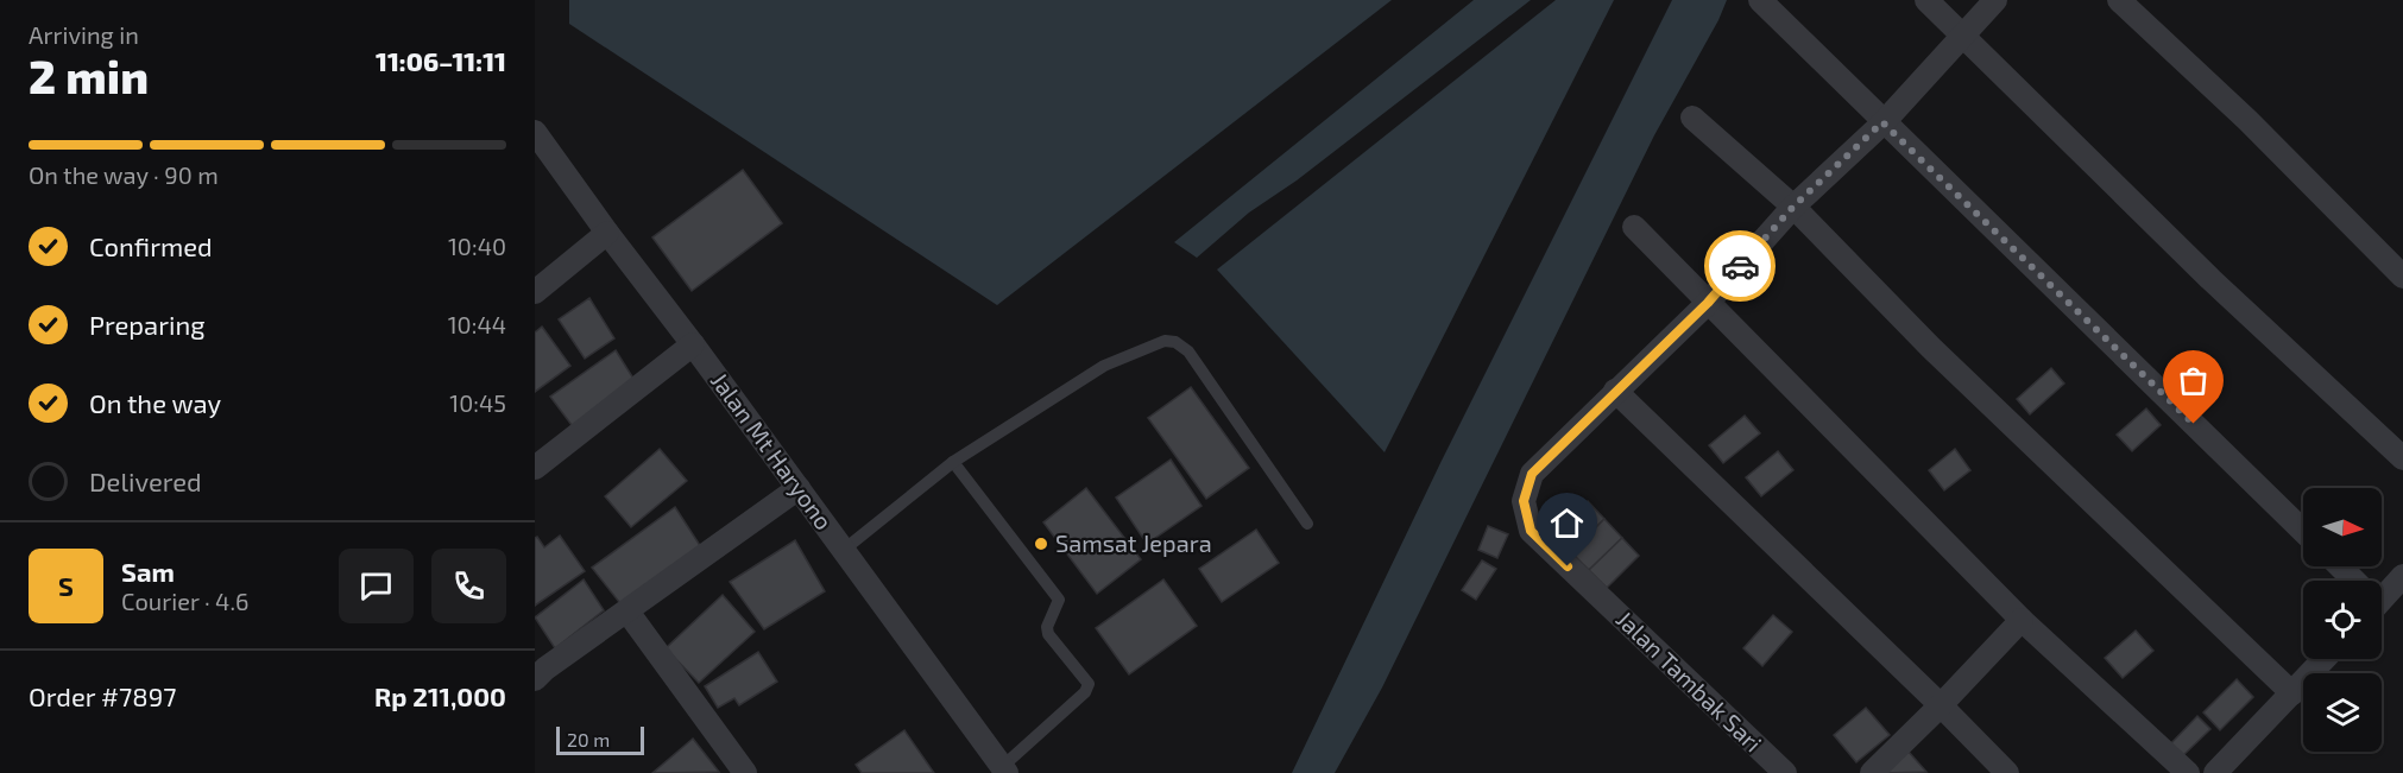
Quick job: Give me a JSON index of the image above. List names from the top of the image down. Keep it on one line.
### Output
{"streets":{"street":["Jalan Mt Haryono","Jalan Tambak Sari"]},"places":["Samsat Jepara"],"scale_bar":"20 m","north":"right","page":{"heading":["2 min","Arriving in","11:06–11:11"],"panel":["Sam","Courier · 4.6","Order #7897","Rp 211,000"],"bar":"On the way · 90 m","list":[["Confirmed","10:40"],["Preparing","10:44"],["On the way","10:45"],"Delivered"],"round":"S","scale":"20 m"}}
